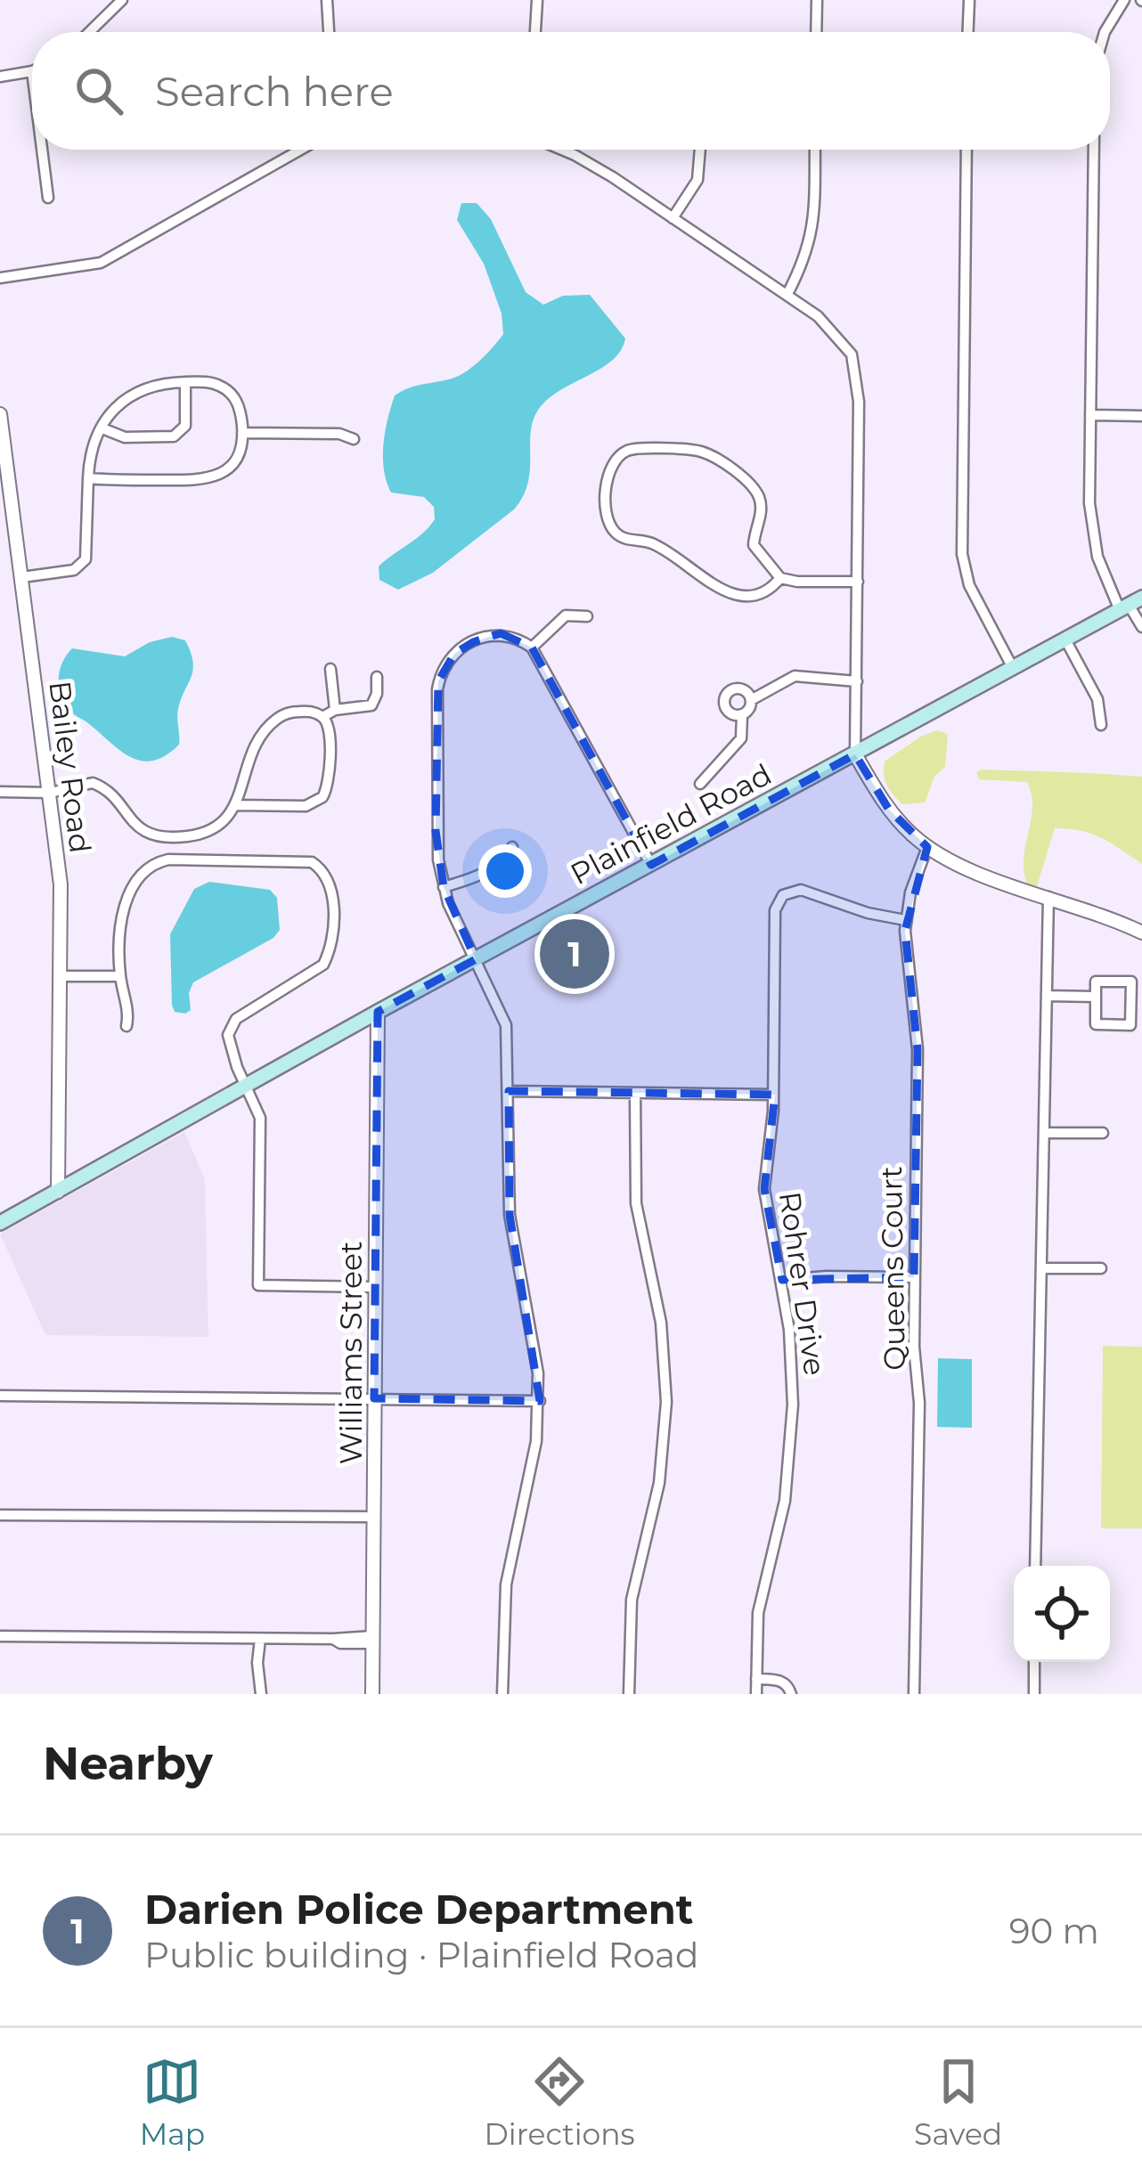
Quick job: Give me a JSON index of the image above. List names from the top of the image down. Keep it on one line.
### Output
{"streets":{"main road":["Plainfield Road"],"street":["Bailey Road","Queens Court","Rohrer Drive","Williams Street"]},"crossings":[["Bailey Road","Plainfield Road"],["Plainfield Road","Williams Street"],["Queens Court","Rohrer Drive"]],"page":{"search":"Search here","pins":"1","heading":"Nearby","list":[{"mark":"1","name":"Darien Police Department","note":"Public building · Plainfield Road","value":"90 m"}],"nav":["Map","Directions","Saved"]}}
